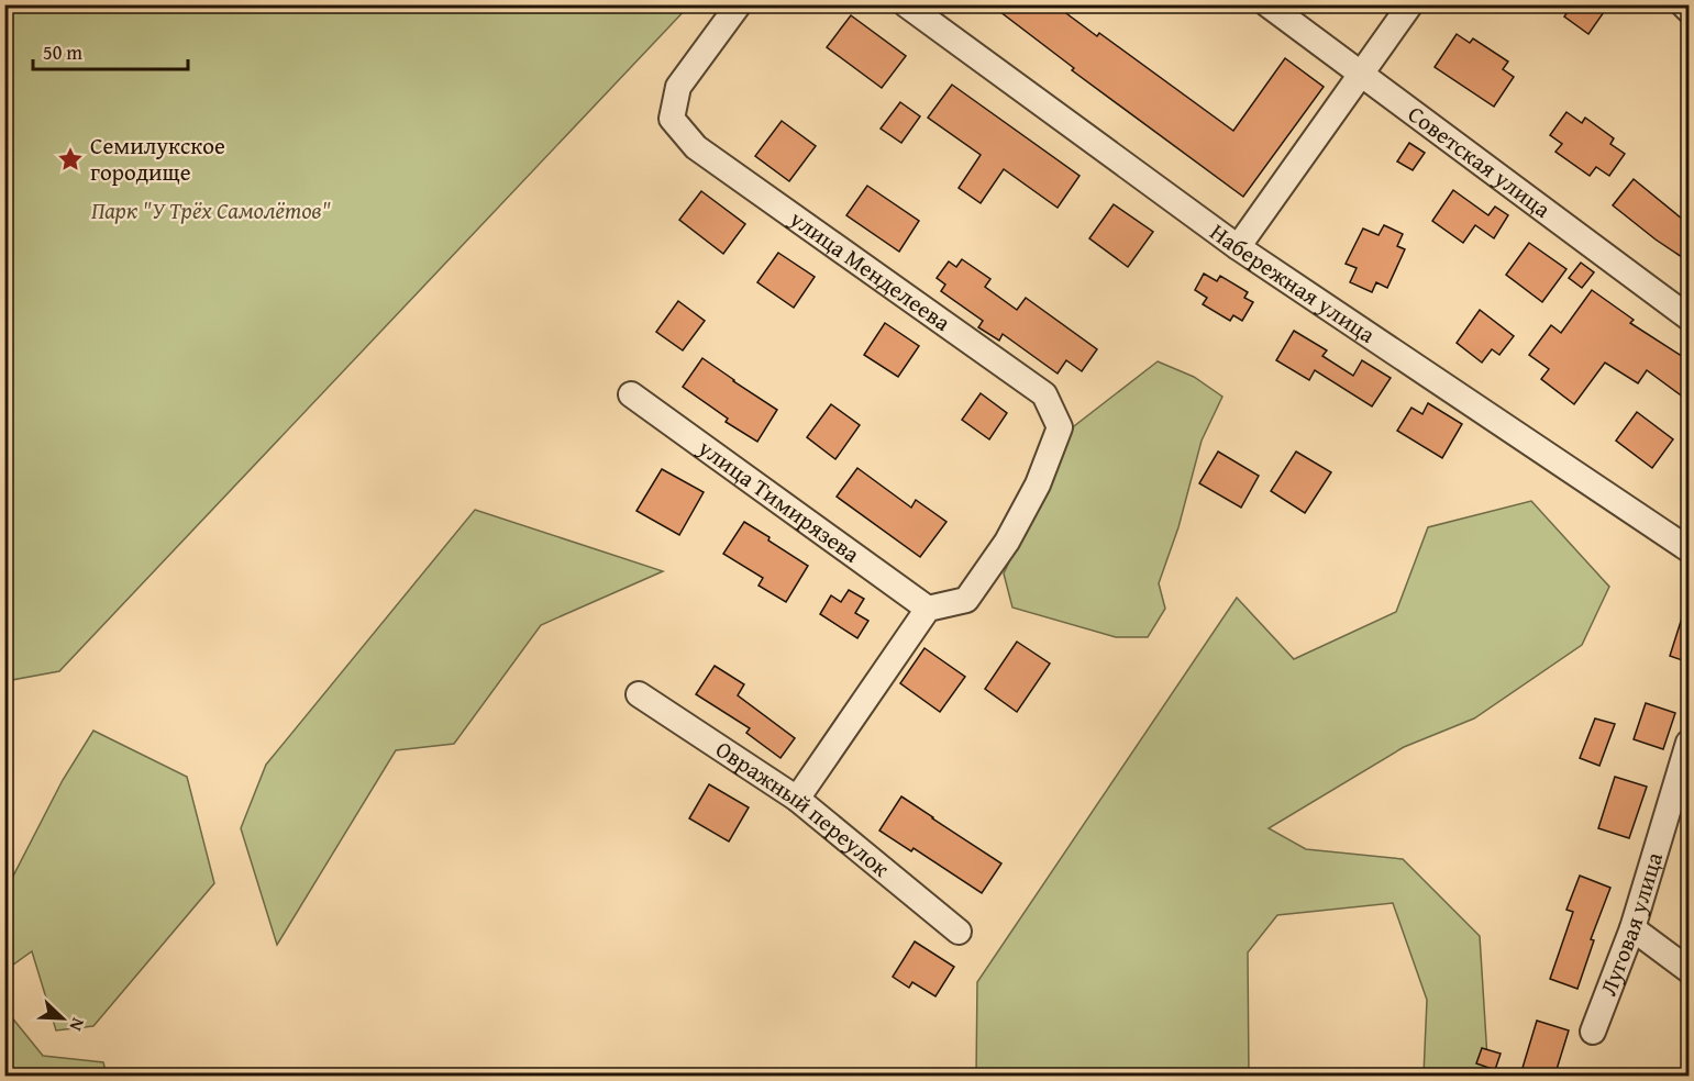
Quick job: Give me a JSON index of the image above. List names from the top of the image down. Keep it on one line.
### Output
{"streets":{"street":["Советская улица","улица Менделеева","Набережная улица","улица Тимирязева","Овражный переулок","Луговая улица"]},"crossings":[["улица Менделеева","улица Тимирязева"]],"parks":["Парк \"У Трёх Самолётов\""],"places":{"place":["Семилукское городище"]},"scale_bar":"50 m","north":"bottom right"}
